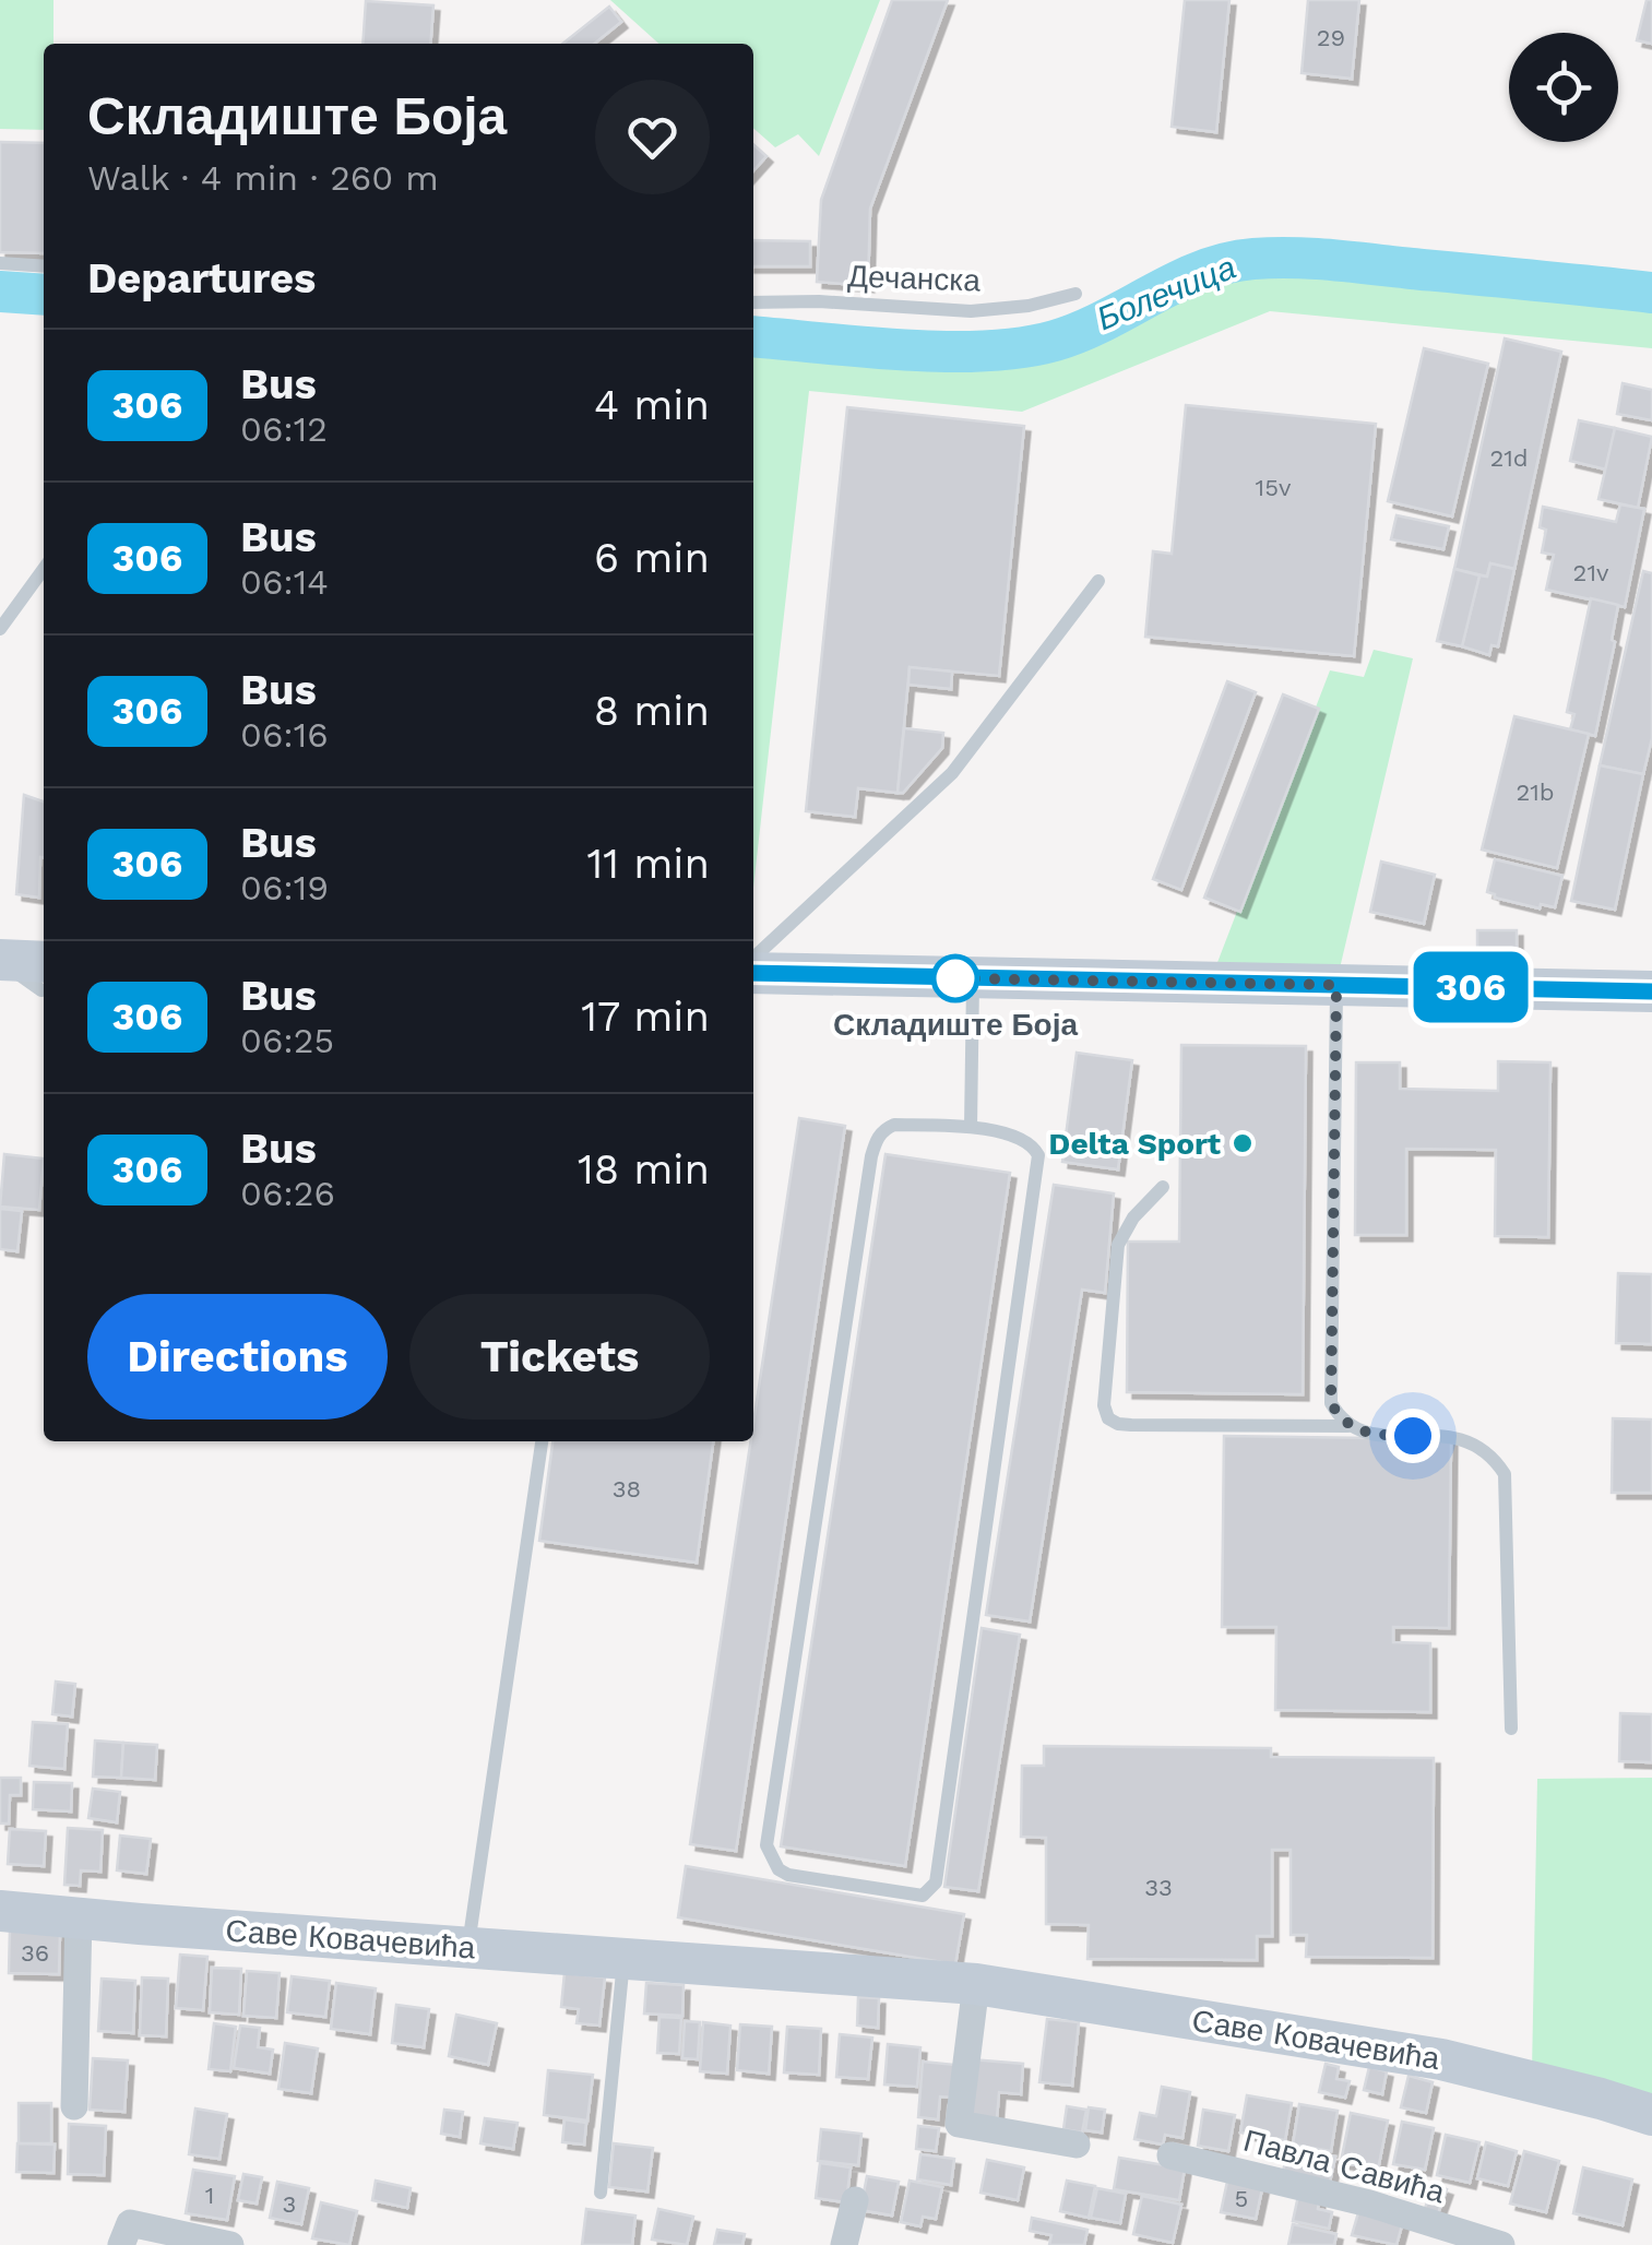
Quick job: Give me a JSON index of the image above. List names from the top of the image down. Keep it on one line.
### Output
{"streets":{"street":["Саве Ковачевића","Павла Савића"],"lane":["Дечанска"]},"water":["Болечица"],"places":["Складиште Боја","Delta Sport"],"lines":["bus line 306"],"house_numbers":["29","21d","15v","21v","21b","38","33","36","1","5","3"],"page":{"on_map":"306","heading":[["Складиште Боја","Walk · 4 min · 260 m"],"Departures"],"list":[{"mark":"306","name":"Bus","note":"06:12","value":"4 min"},{"mark":"306","name":"Bus","note":"06:14","value":"6 min"},{"mark":"306","name":"Bus","note":"06:16","value":"8 min"},{"mark":"306","name":"Bus","note":"06:19","value":"11 min"},{"mark":"306","name":"Bus","note":"06:25","value":"17 min"},{"mark":"306","name":"Bus","note":"06:26","value":"18 min"}],"buttons":["Directions","Tickets"]}}
